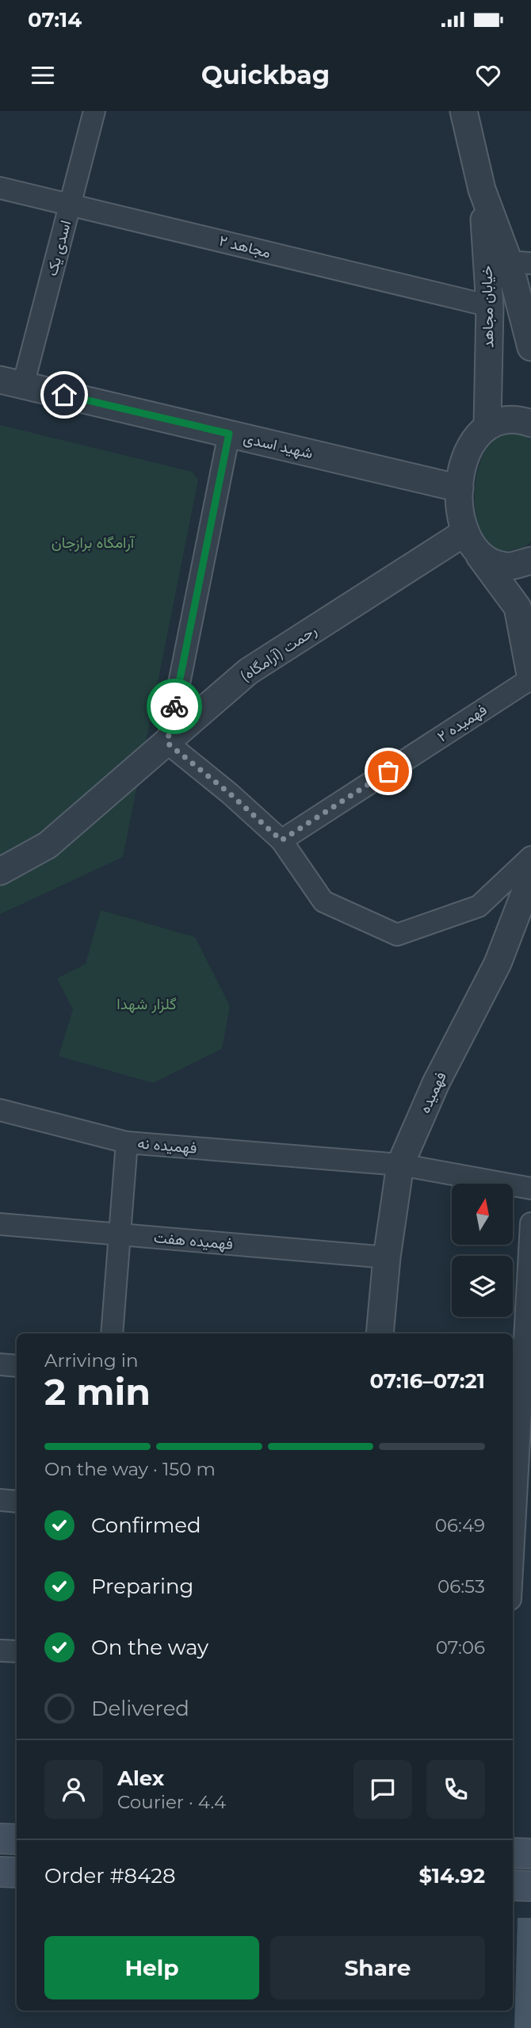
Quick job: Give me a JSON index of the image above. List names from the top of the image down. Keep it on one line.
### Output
{"streets":{"street":["مجاهد ۲","اسدی یک","خیابان مجاهد","شهید اسدی","رحمت (آرامگاه)","فهمیده ۲","فهمیده","فهمیده نه","فهمیده هفت"]},"crossings":[["مجاهد ۲","اسدی یک"],["مجاهد ۲","خیابان مجاهد"],["اسدی یک","شهید اسدی"],["فهمیده","فهمیده نه"],["فهمیده","فهمیده هفت"],["فهمیده نه","فهمیده هفت"]],"parks":["آرامگاه برازجان","گلزار شهدا"],"north":"top","page":{"status":"07:14","header":"Quickbag","heading":["2 min","Arriving in","07:16–07:21"],"panel":["Alex","Courier · 4.4","Order #8428","$14.92"],"bar":"On the way · 150 m","list":[["Confirmed","06:49"],["Preparing","06:53"],["On the way","07:06"],"Delivered"],"buttons":["Help","Share"]}}
